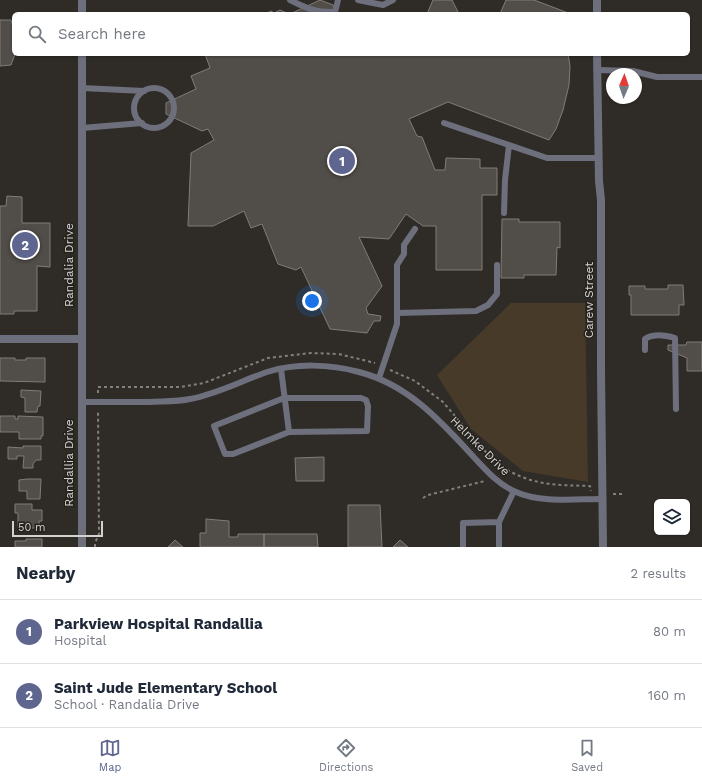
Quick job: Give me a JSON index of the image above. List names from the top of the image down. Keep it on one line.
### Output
{"streets":{"street":["Randalia Drive","Carew Street","Randallia Drive"],"lane":["Helmke Drive"]},"crossings":[["Randalia Drive","Helmke Drive"],["Randalia Drive","Randallia Drive"],["Carew Street","Helmke Drive"],["Helmke Drive","Randallia Drive"]],"scale_bar":"50 m","north":"top","page":{"search":"Search here","pins":["1","2"],"scale":"50 m","heading":["Nearby","2 results"],"list":[{"mark":"1","name":"Parkview Hospital Randallia","note":"Hospital","value":"80 m"},{"mark":"2","name":"Saint Jude Elementary School","note":"School · Randalia Drive","value":"160 m"}],"nav":["Map","Directions","Saved"]}}
